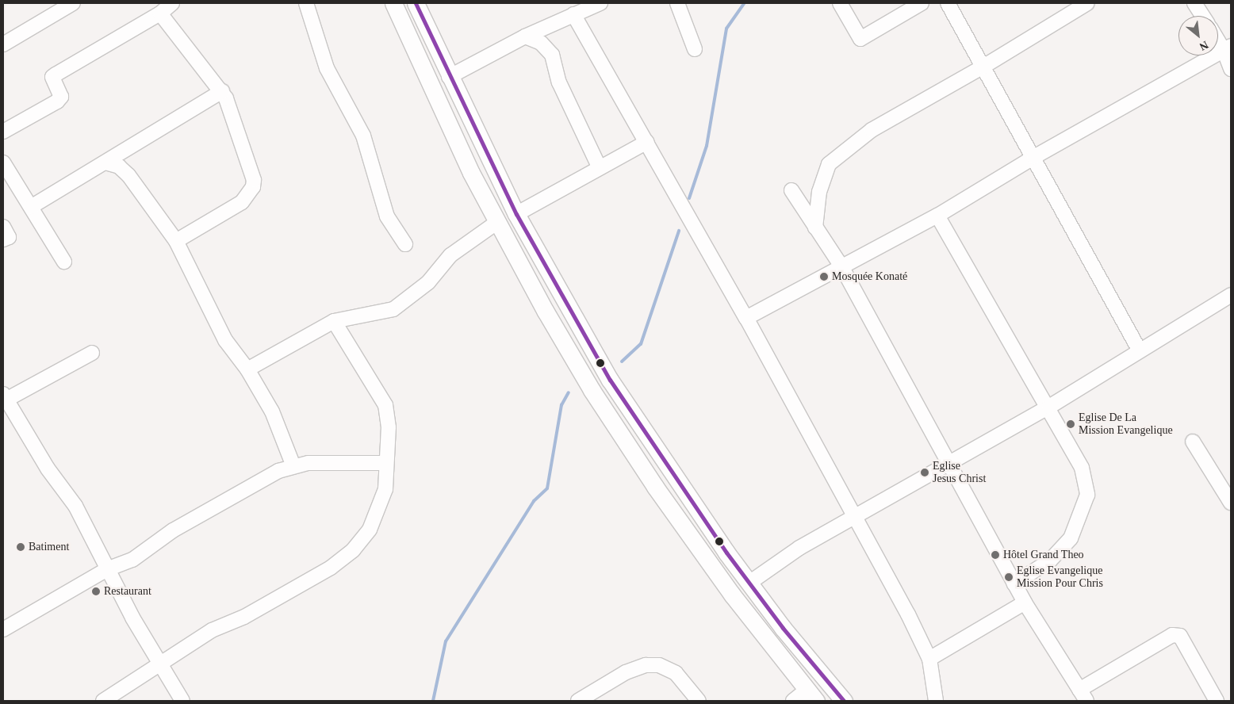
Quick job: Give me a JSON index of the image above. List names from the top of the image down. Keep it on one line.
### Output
{"places":["Mosquée Konaté","Eglise De La Mission Evangelique","Eglise Jesus Christ","Batiment","Hôtel Grand Theo","Eglise Evangelique Mission Pour Chris","Restaurant"],"north":"bottom right"}
